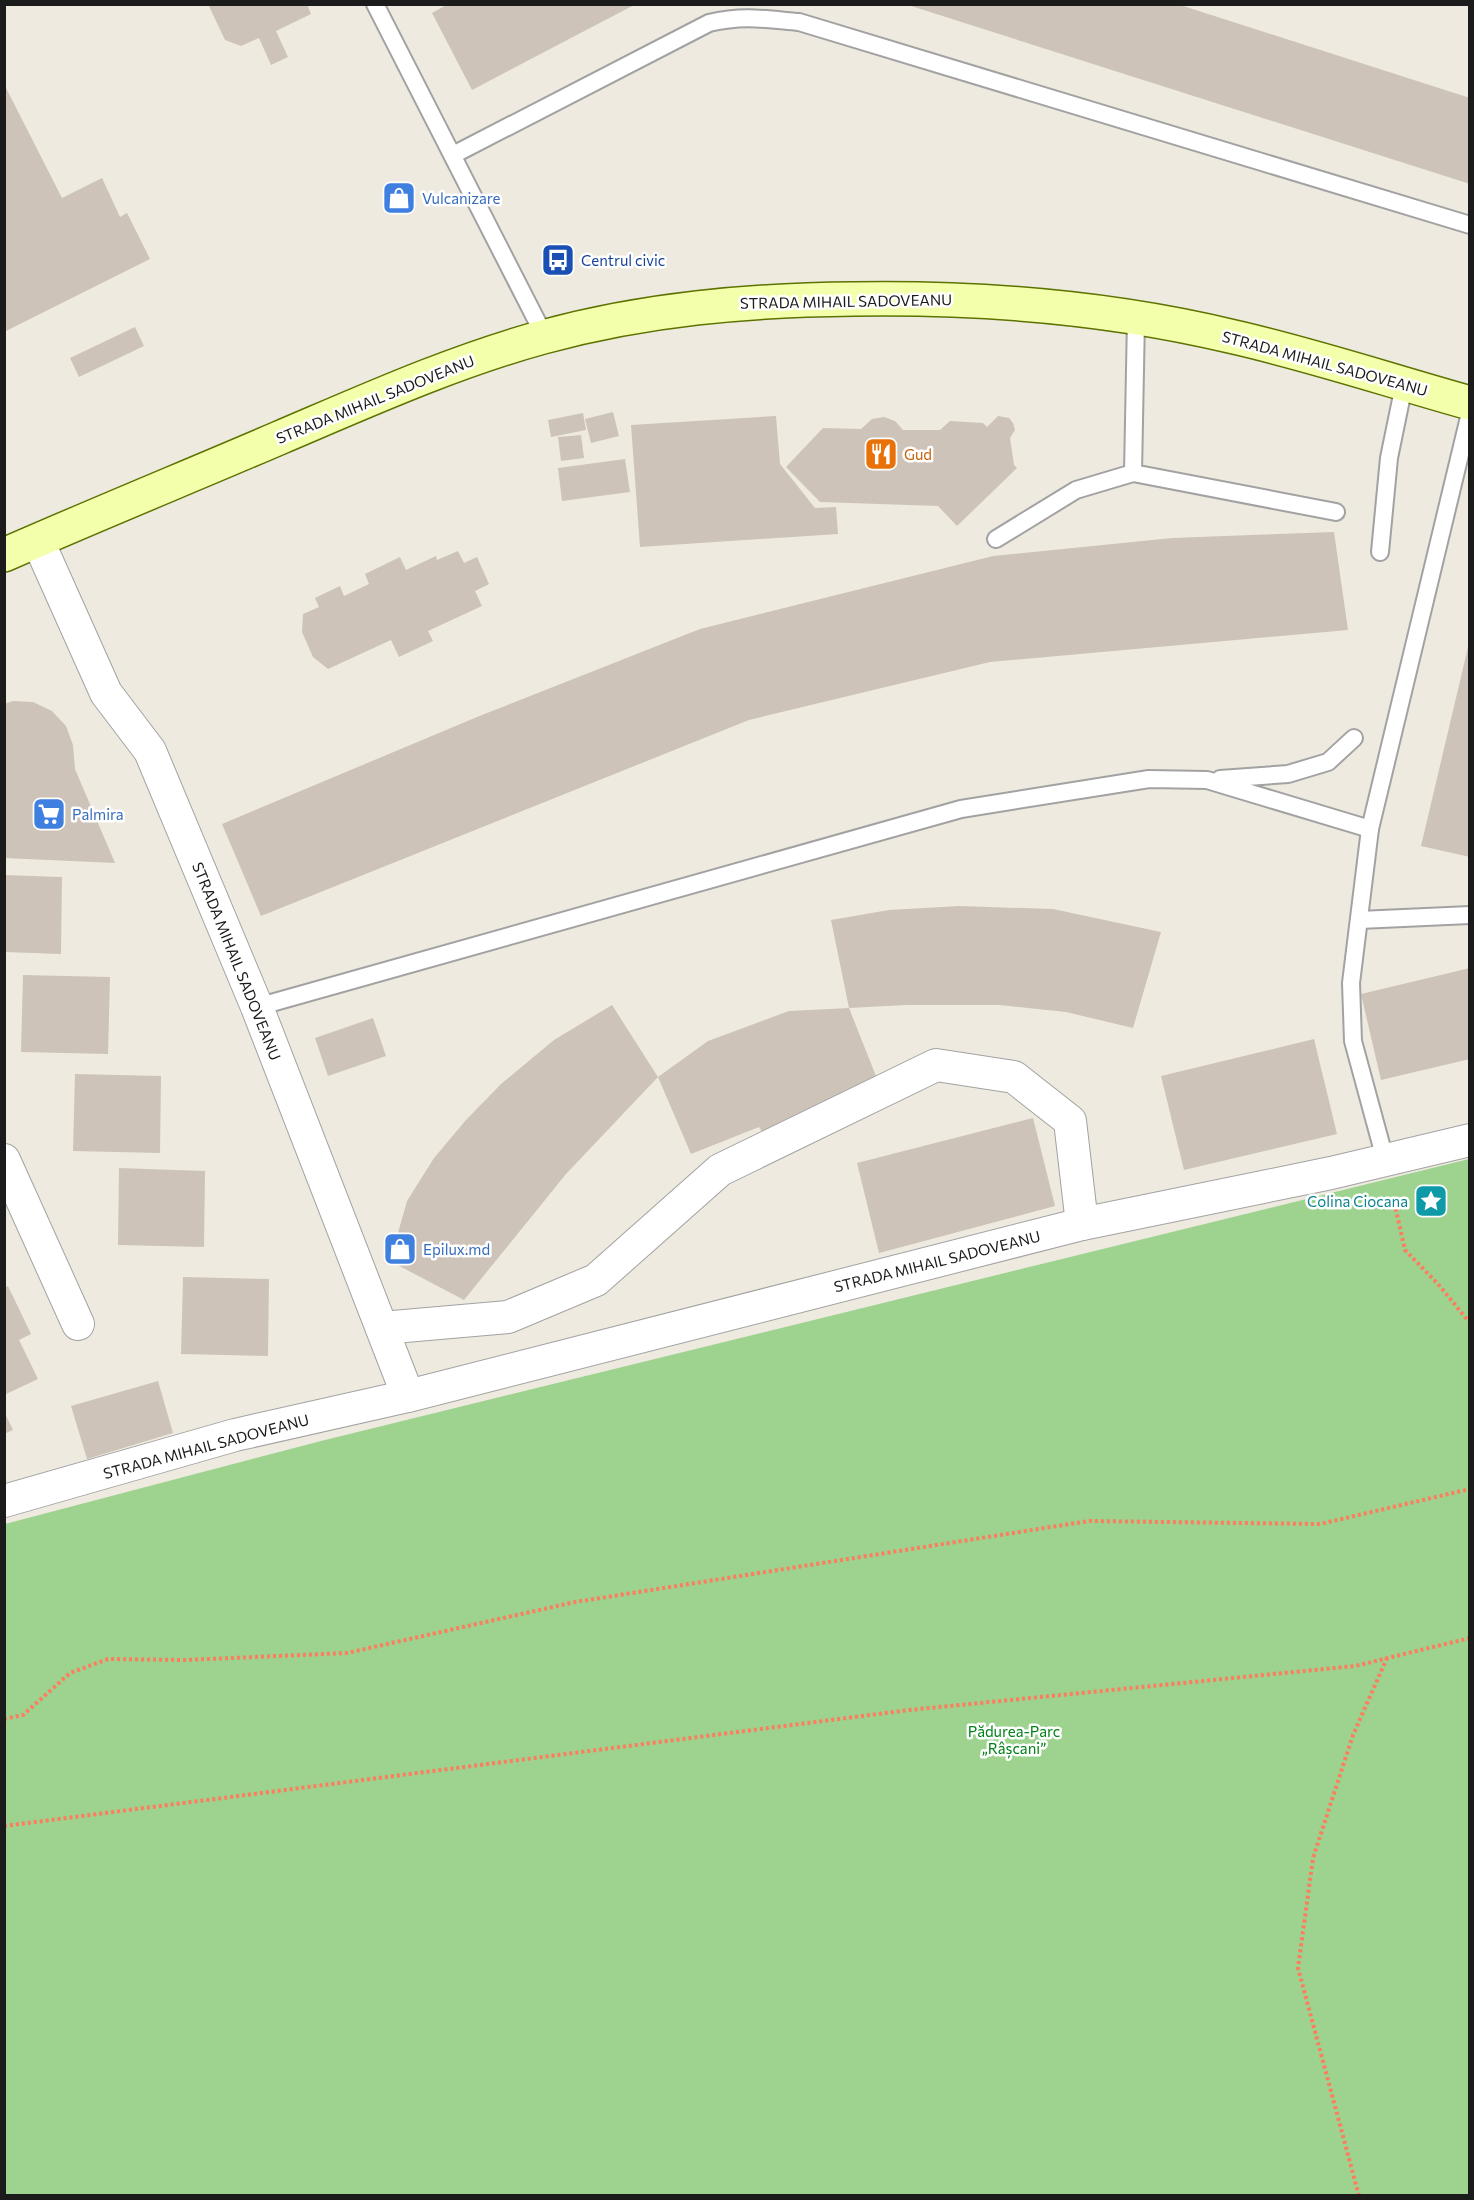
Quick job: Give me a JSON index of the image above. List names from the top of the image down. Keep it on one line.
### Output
{"streets":{"main road":["STRADA MIHAIL SADOVEANU"]},"parks":["Pădurea-Parc „Râșcani”"],"places":{"shop":["Vulcanizare","Epilux.md"],"bus stop":["Centrul civic"],"restaurant":["Gud"],"supermarket":["Palmira"],"place":["Colina Ciocana"]}}
